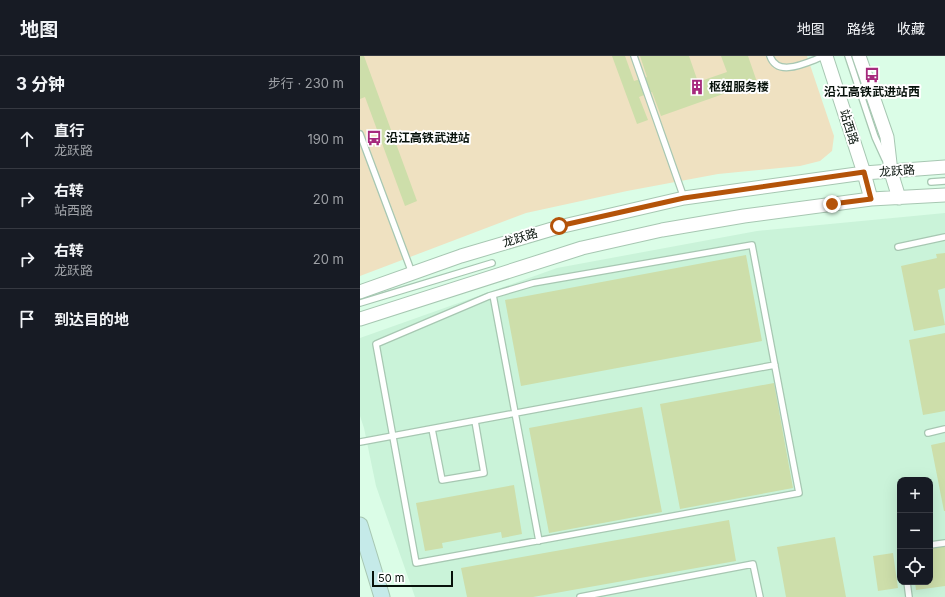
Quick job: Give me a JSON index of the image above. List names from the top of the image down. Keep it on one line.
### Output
{"streets":{"street":["站西路","龙跃路"]},"crossings":[["站西路","龙跃路"]],"places":{"bus stop":["沿江高铁武进站西","沿江高铁武进站"],"building":["枢纽服务楼"]},"scale_bar":"50 m","page":{"header":"地图","nav":["地图","路线","收藏"],"heading":["3 分钟","步行 · 230 m"],"list":[["直行","龙跃路","190 m"],["右转","站西路","20 m"],["右转","龙跃路","20 m"],"到达目的地"],"map_buttons":["+","−"],"scale":"50 m"}}
